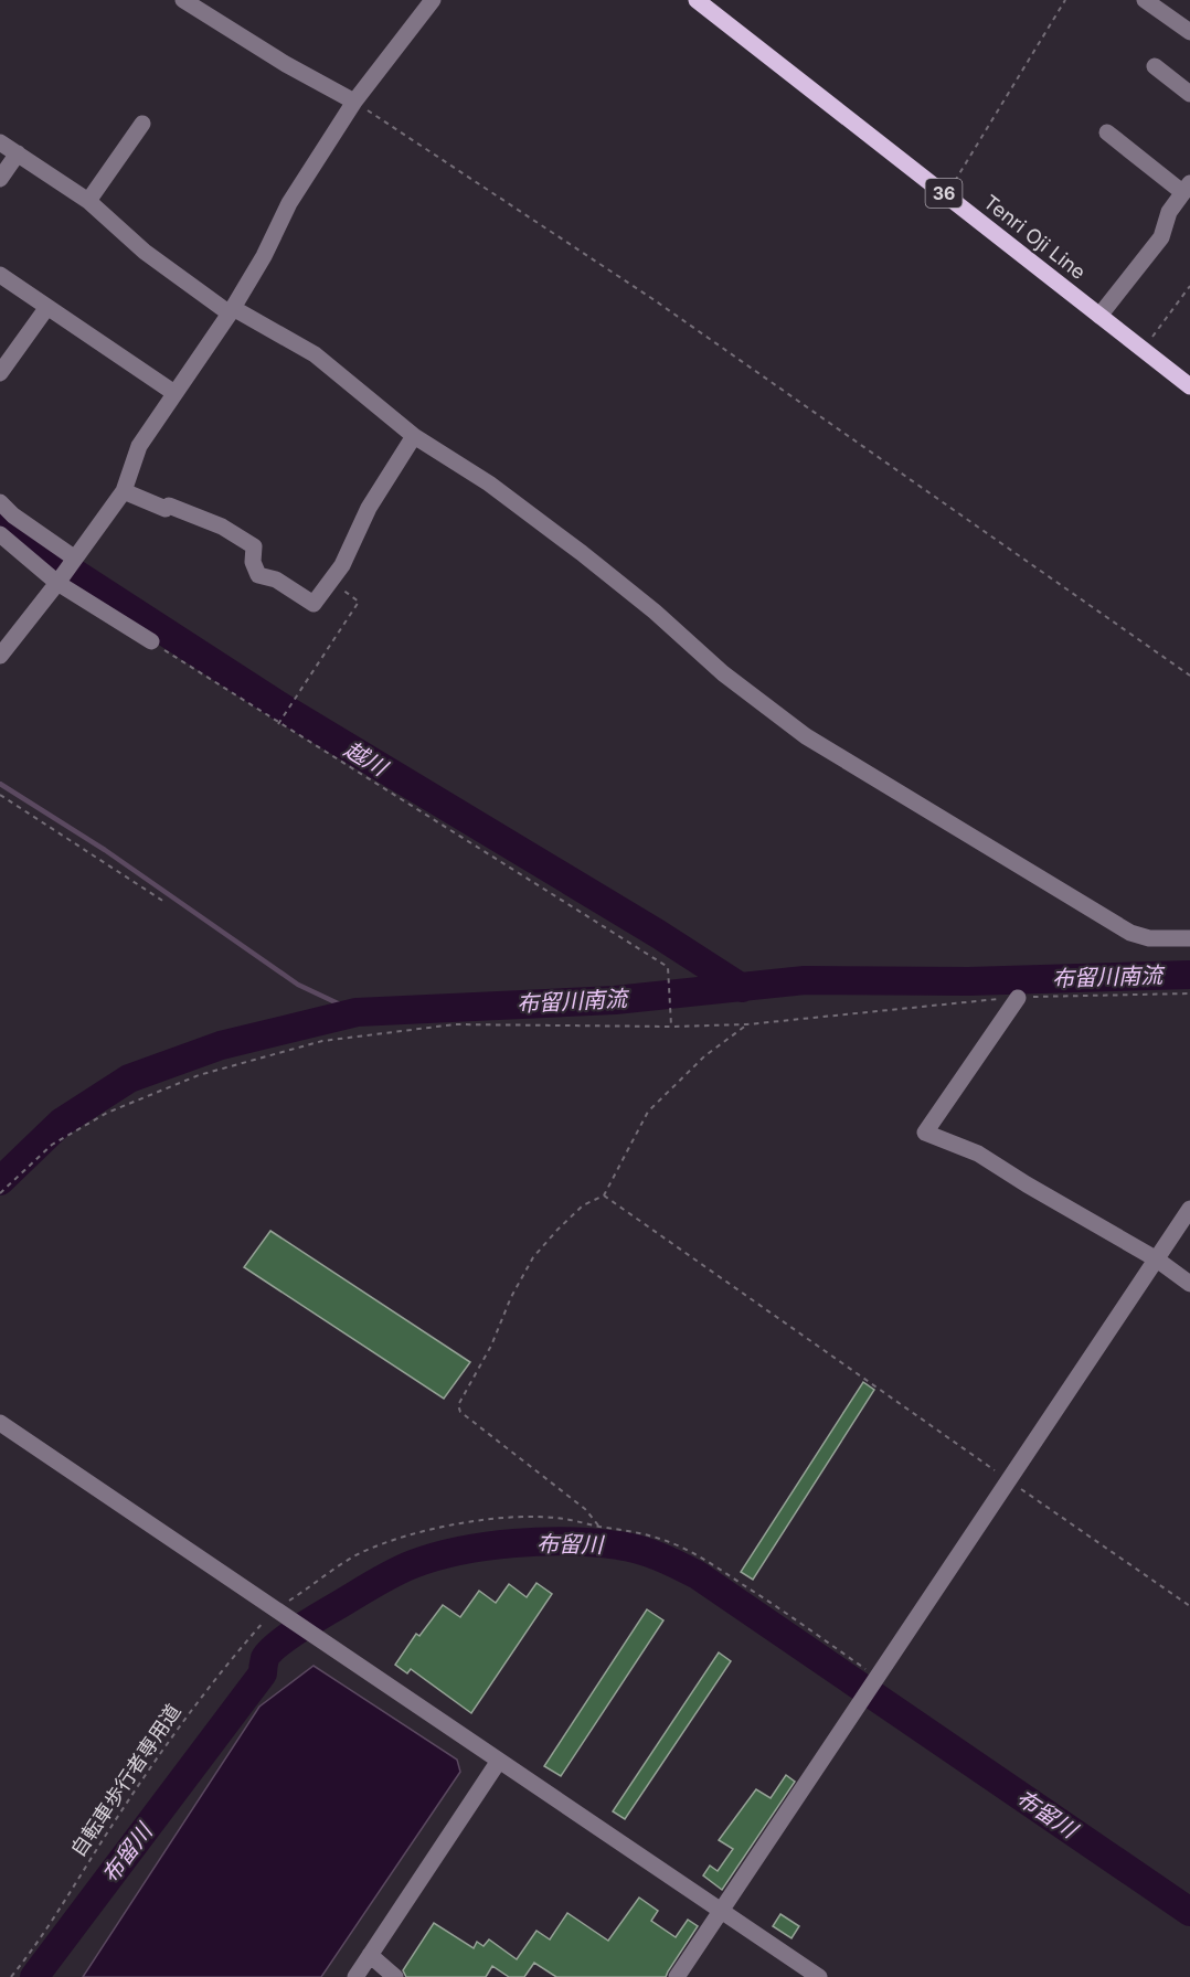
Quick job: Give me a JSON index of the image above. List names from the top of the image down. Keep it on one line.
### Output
{"streets":{"main road":["36","Tenri Oji Line"],"path":["自転車歩行者専用道"]},"water":["越川","布留川南流","布留川"]}
